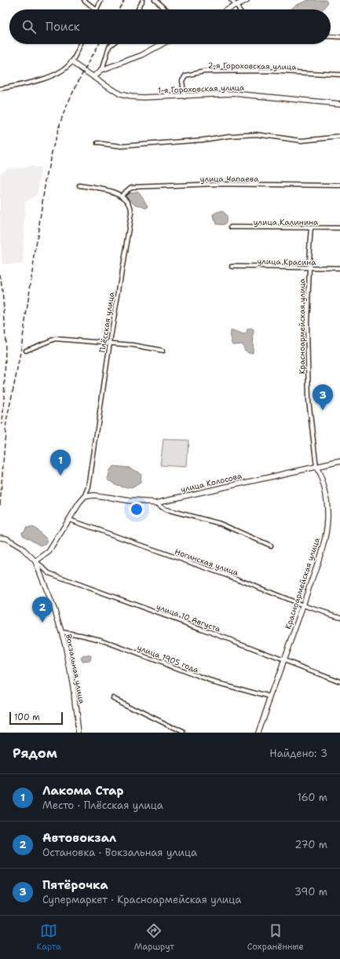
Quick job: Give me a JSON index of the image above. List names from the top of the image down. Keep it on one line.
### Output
{"streets":{"main road":["1-я Гороховская улица","Красноармейская улица","улица Колосова","Вокзальная улица"],"street":["2-я Гороховская улица","улица Чапаева","улица Калинина","улица Красина","Плёсская улица","Ногинская улица","улица 10 Августа","улица 1905 года"]},"crossings":[["2-я Гороховская улица","1-я Гороховская улица"],["улица Чапаева","Плёсская улица"],["улица Калинина","Красноармейская улица"],["улица Красина","Красноармейская улица"],["Плёсская улица","улица Колосова"],["Красноармейская улица","улица Колосова"],["Красноармейская улица","Ногинская улица"],["Красноармейская улица","улица 10 Августа"],["Красноармейская улица","улица 1905 года"],["улица 10 Августа","Вокзальная улица"],["улица 1905 года","Вокзальная улица"]],"scale_bar":"100 m","page":{"search":"Поиск","pins":["3","1","2"],"scale":"100 m","heading":["Рядом","Найдено: 3"],"list":[{"mark":"1","name":"Лакома Стар","note":"Место · Плёсская улица","value":"160 m"},{"mark":"2","name":"Автовокзал","note":"Остановка · Вокзальная улица","value":"270 m"},{"mark":"3","name":"Пятёрочка","note":"Супермаркет · Красноармейская улица","value":"390 m"}],"nav":["Карта","Маршрут","Сохранённые"]}}
